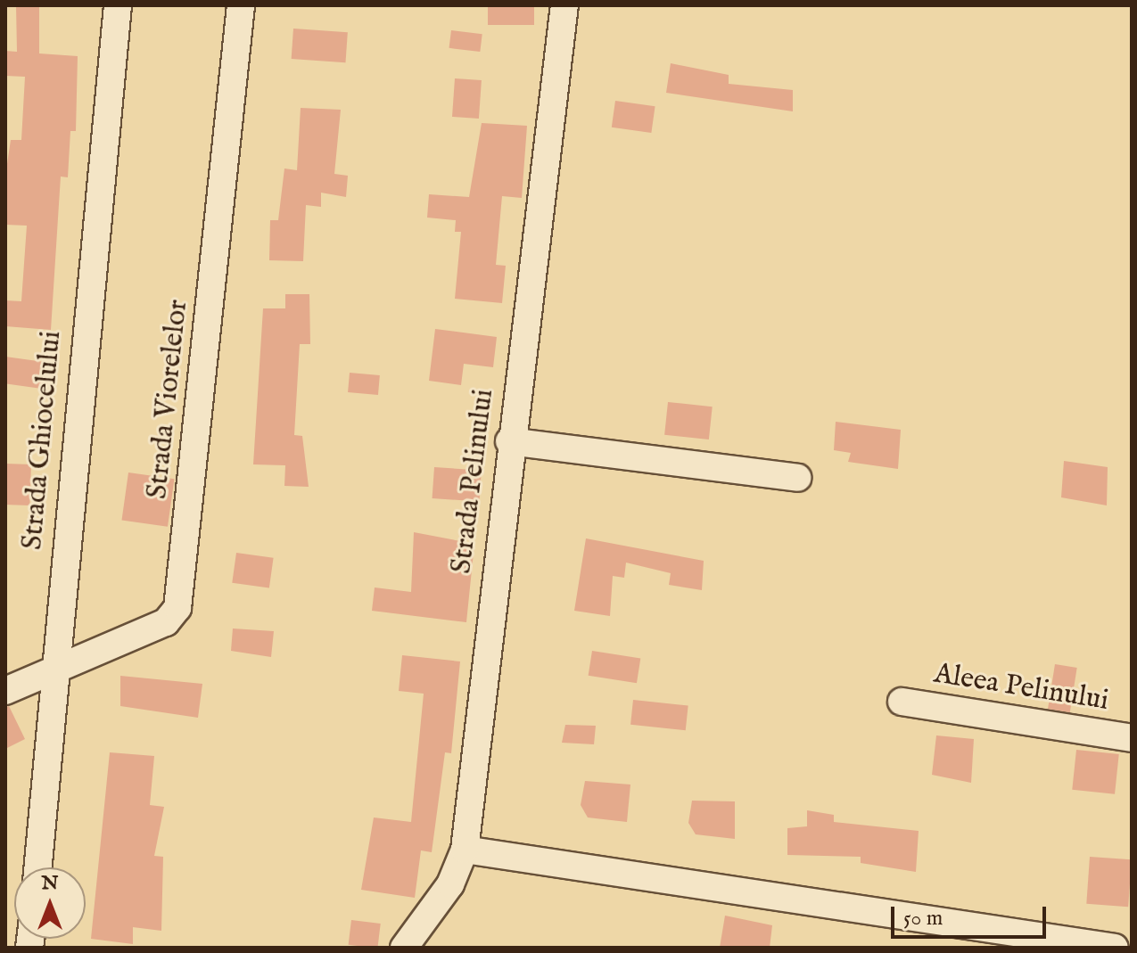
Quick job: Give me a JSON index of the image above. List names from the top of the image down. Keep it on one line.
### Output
{"streets":{"street":["Strada Viorelelor","Strada Ghiocelului","Strada Pelinului","Aleea Pelinului"]},"crossings":[["Strada Viorelelor","Strada Ghiocelului"]],"scale_bar":"50 m","north":"top"}
